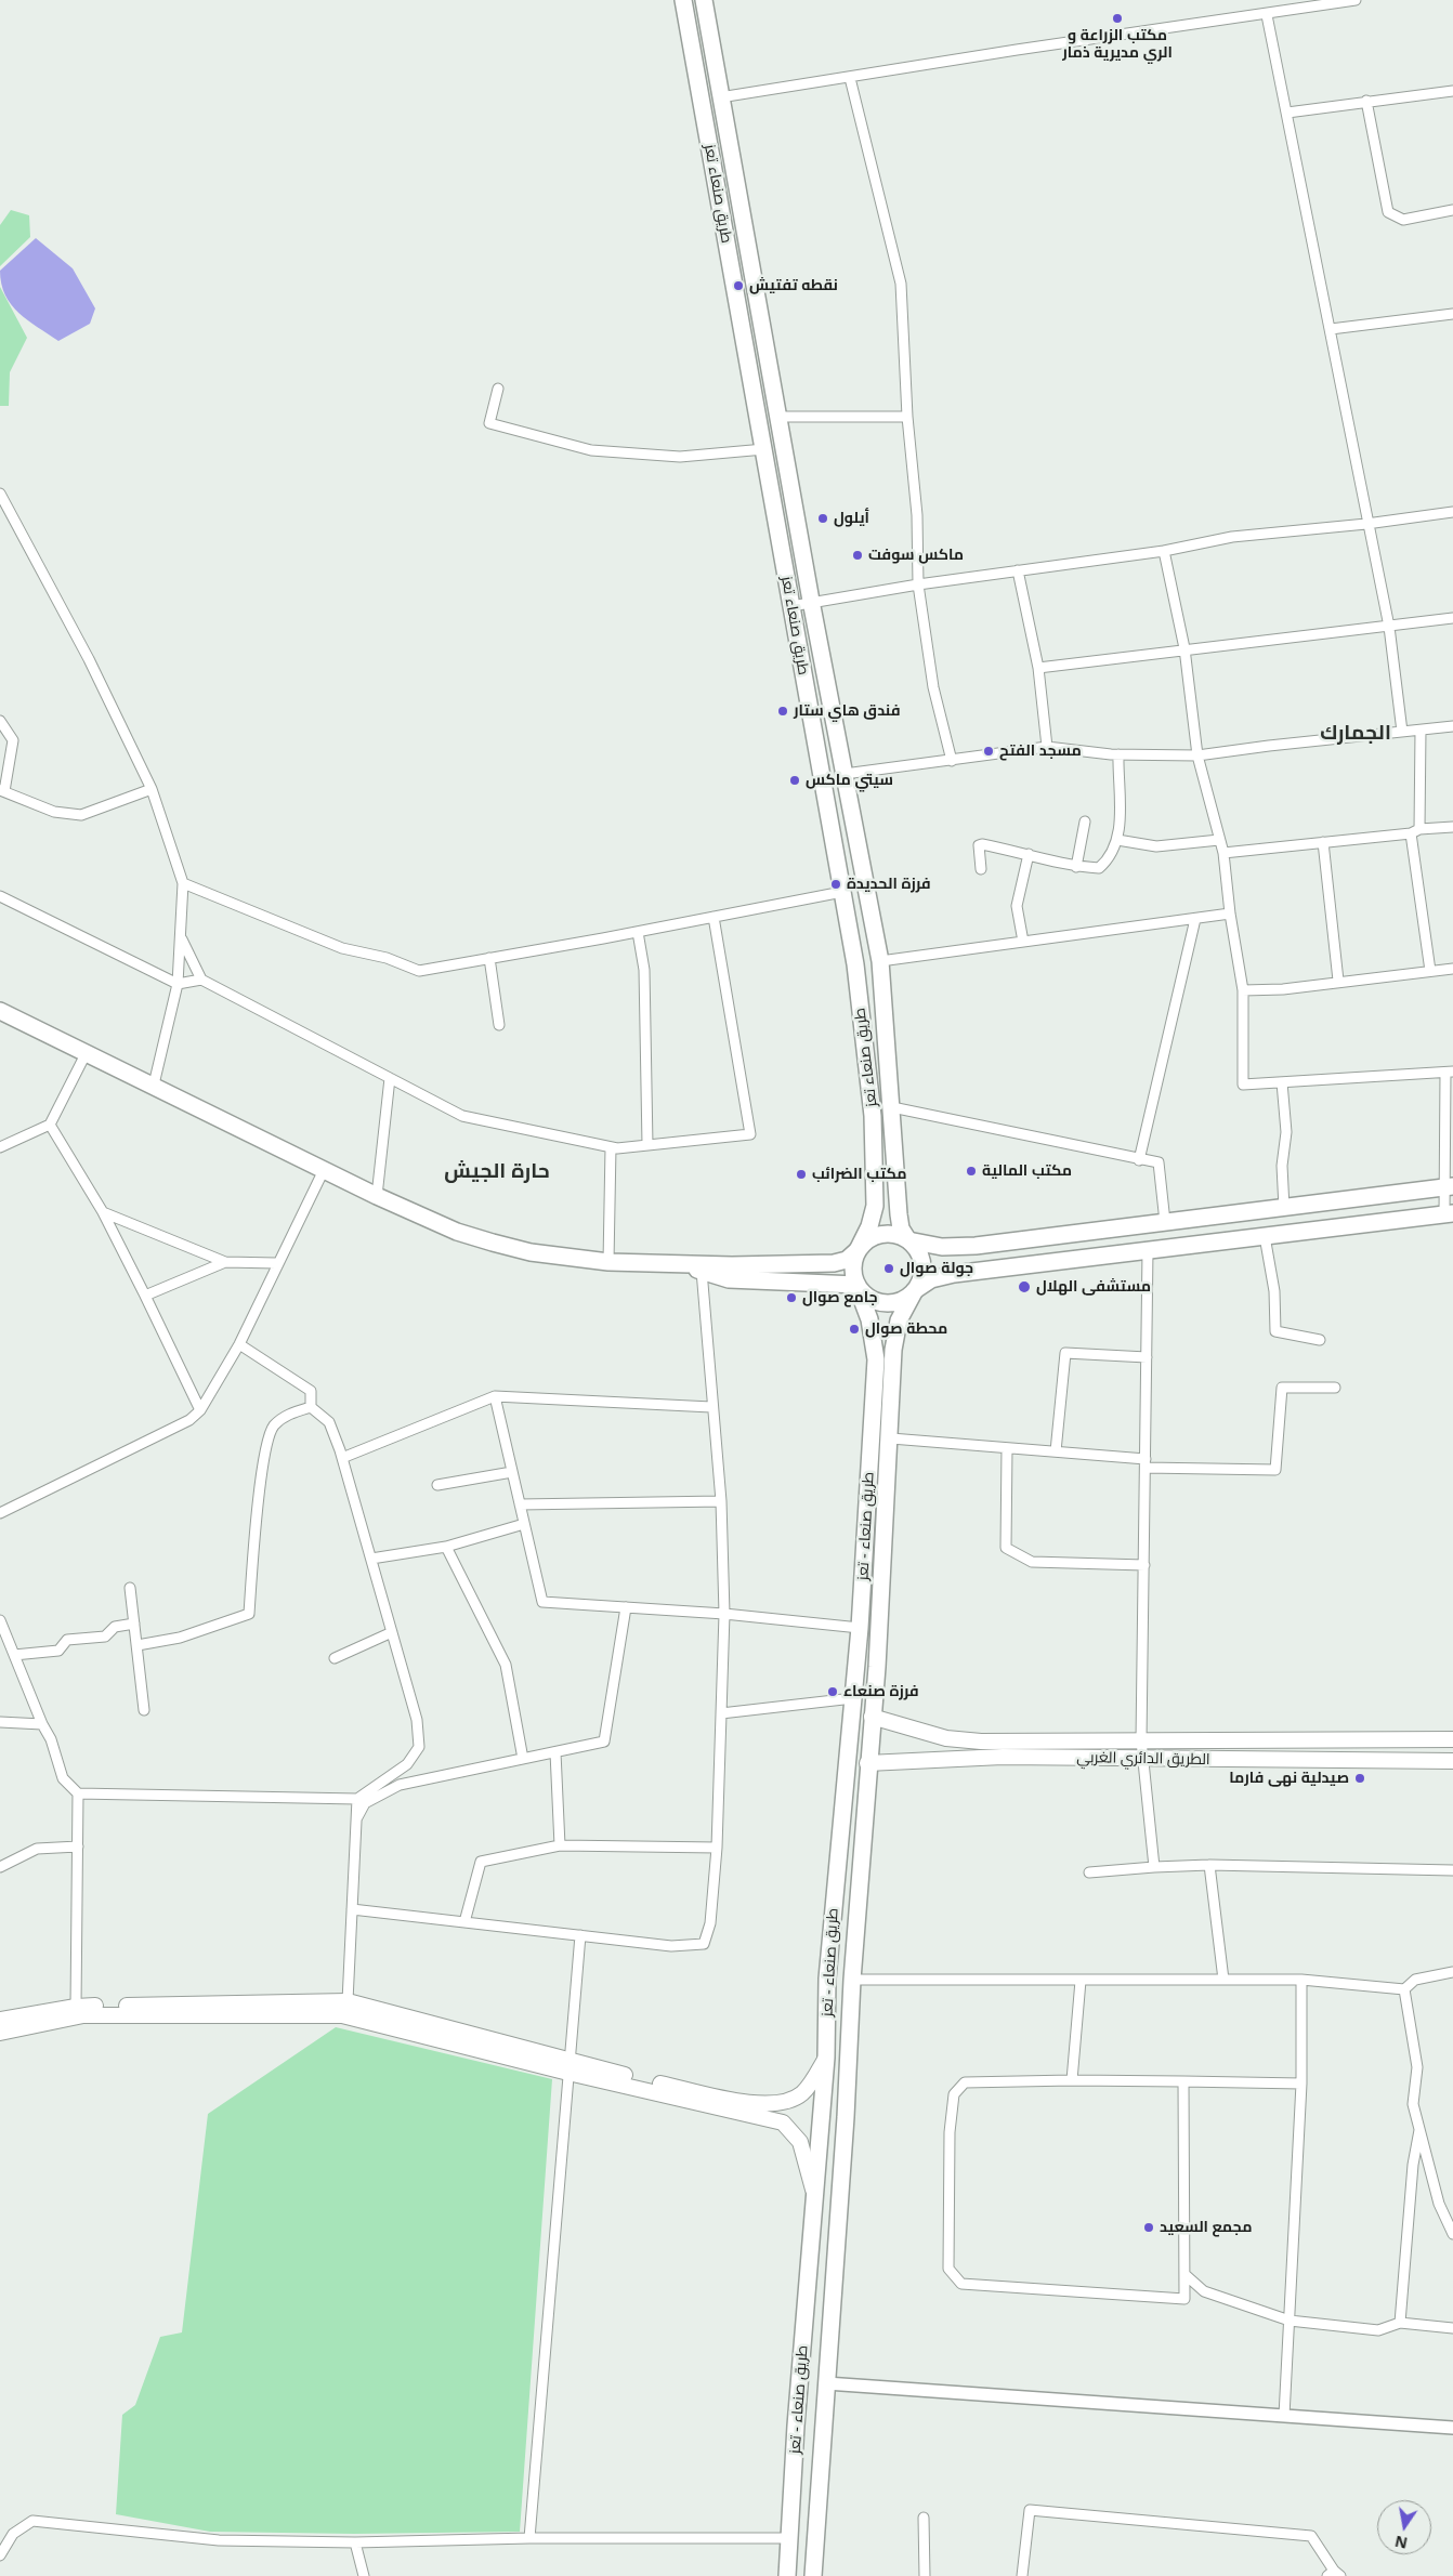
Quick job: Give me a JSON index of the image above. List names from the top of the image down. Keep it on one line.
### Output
{"streets":{"main road":["طريق صنعاء تعز","طريق صنعاء - تعز","الطريق الدائري الغربي"]},"crossings":[["طريق صنعاء تعز","طريق صنعاء - تعز"],["طريق صنعاء - تعز","الطريق الدائري الغربي"]],"districts":["الجمارك","حارة الجيش"],"places":["مكتب الزراعة و الري مديرية ذمار","نقطه تفتيش","أيلول","ماكس سوفت","فندق هاي ستار","مسجد الفتح","سيتي ماكس","فرزة الحديدة","مكتب المالية","مكتب الضرائب","جولة صوال","مستشفى الهلال","جامع صوال","محطة صوال","فرزة صنعاء","صيدلية نهى فارما","مجمع السعيد"],"north":"bottom"}
